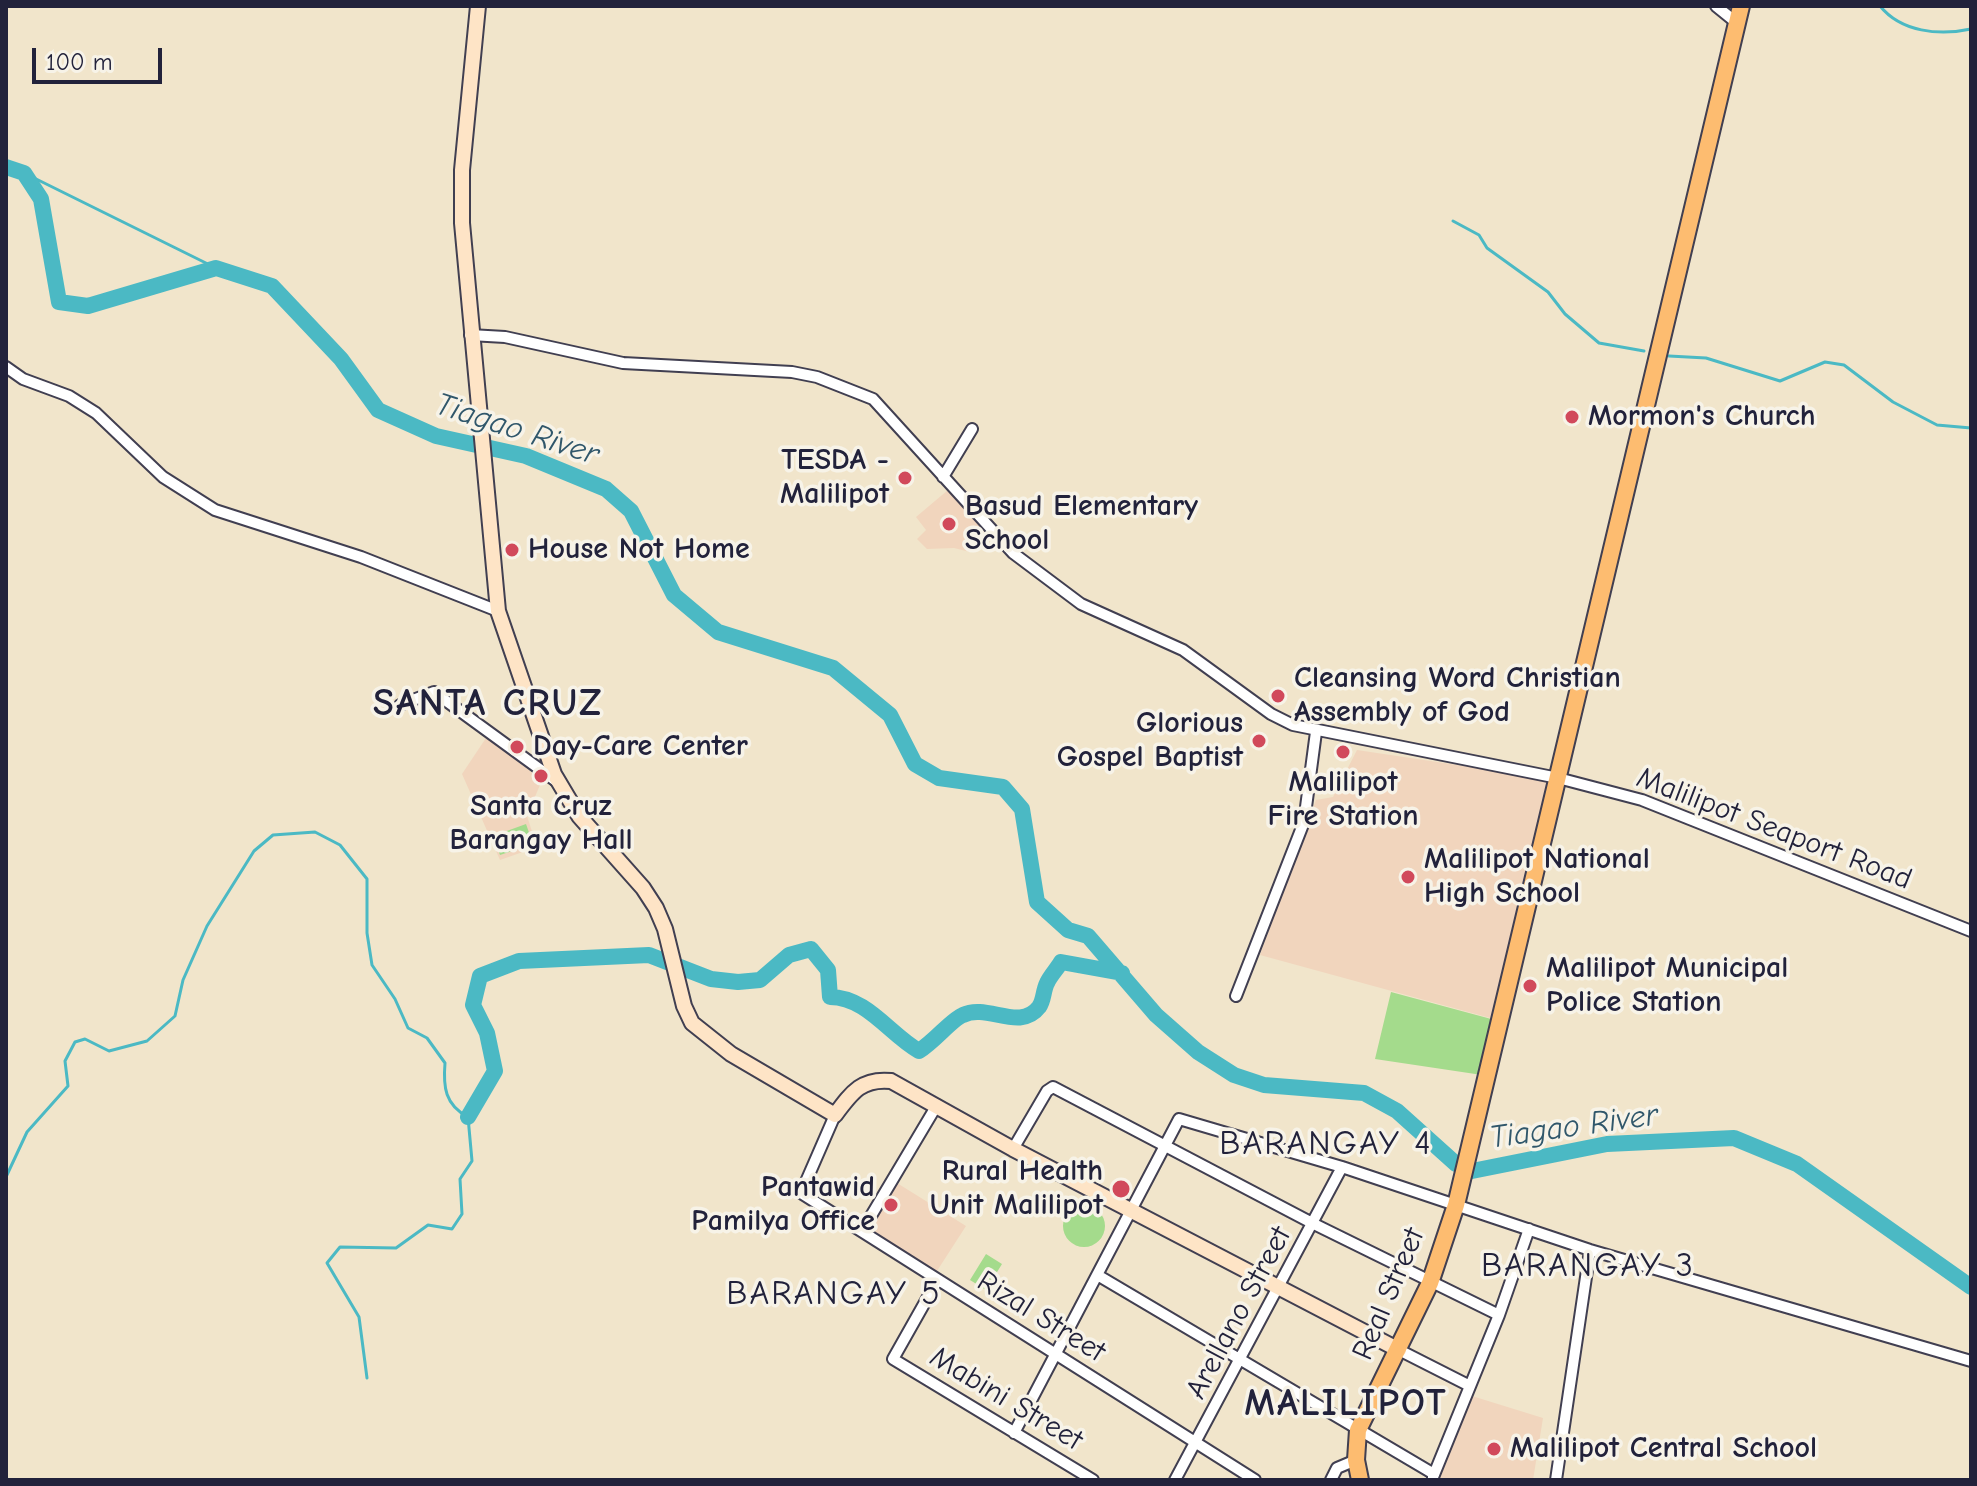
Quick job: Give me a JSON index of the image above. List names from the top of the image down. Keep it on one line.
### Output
{"streets":{"main road":["Real Street"],"street":["Malilipot Seaport Road","Arellano Street","Rizal Street","Mabini Street"]},"crossings":[["Malilipot Seaport Road","Real Street"],["Arellano Street","Rizal Street"],["Rizal Street","Mabini Street"]],"districts":["SANTA CRUZ","BARANGAY 4","BARANGAY 3","BARANGAY 5","MALILIPOT"],"water":["Tiagao River"],"places":["Mormon's Church","TESDA - Malilipot","Basud Elementary School","House Not Home","Cleansing Word Christian Assembly of God","Glorious Gospel Baptist","Day-Care Center","Malilipot Fire Station","Santa Cruz Barangay Hall","Malilipot National High School","Malilipot Municipal Police Station","Rural Health Unit Malilipot","Pantawid Pamilya Office","Malilipot Central School"],"scale_bar":"100 m"}
